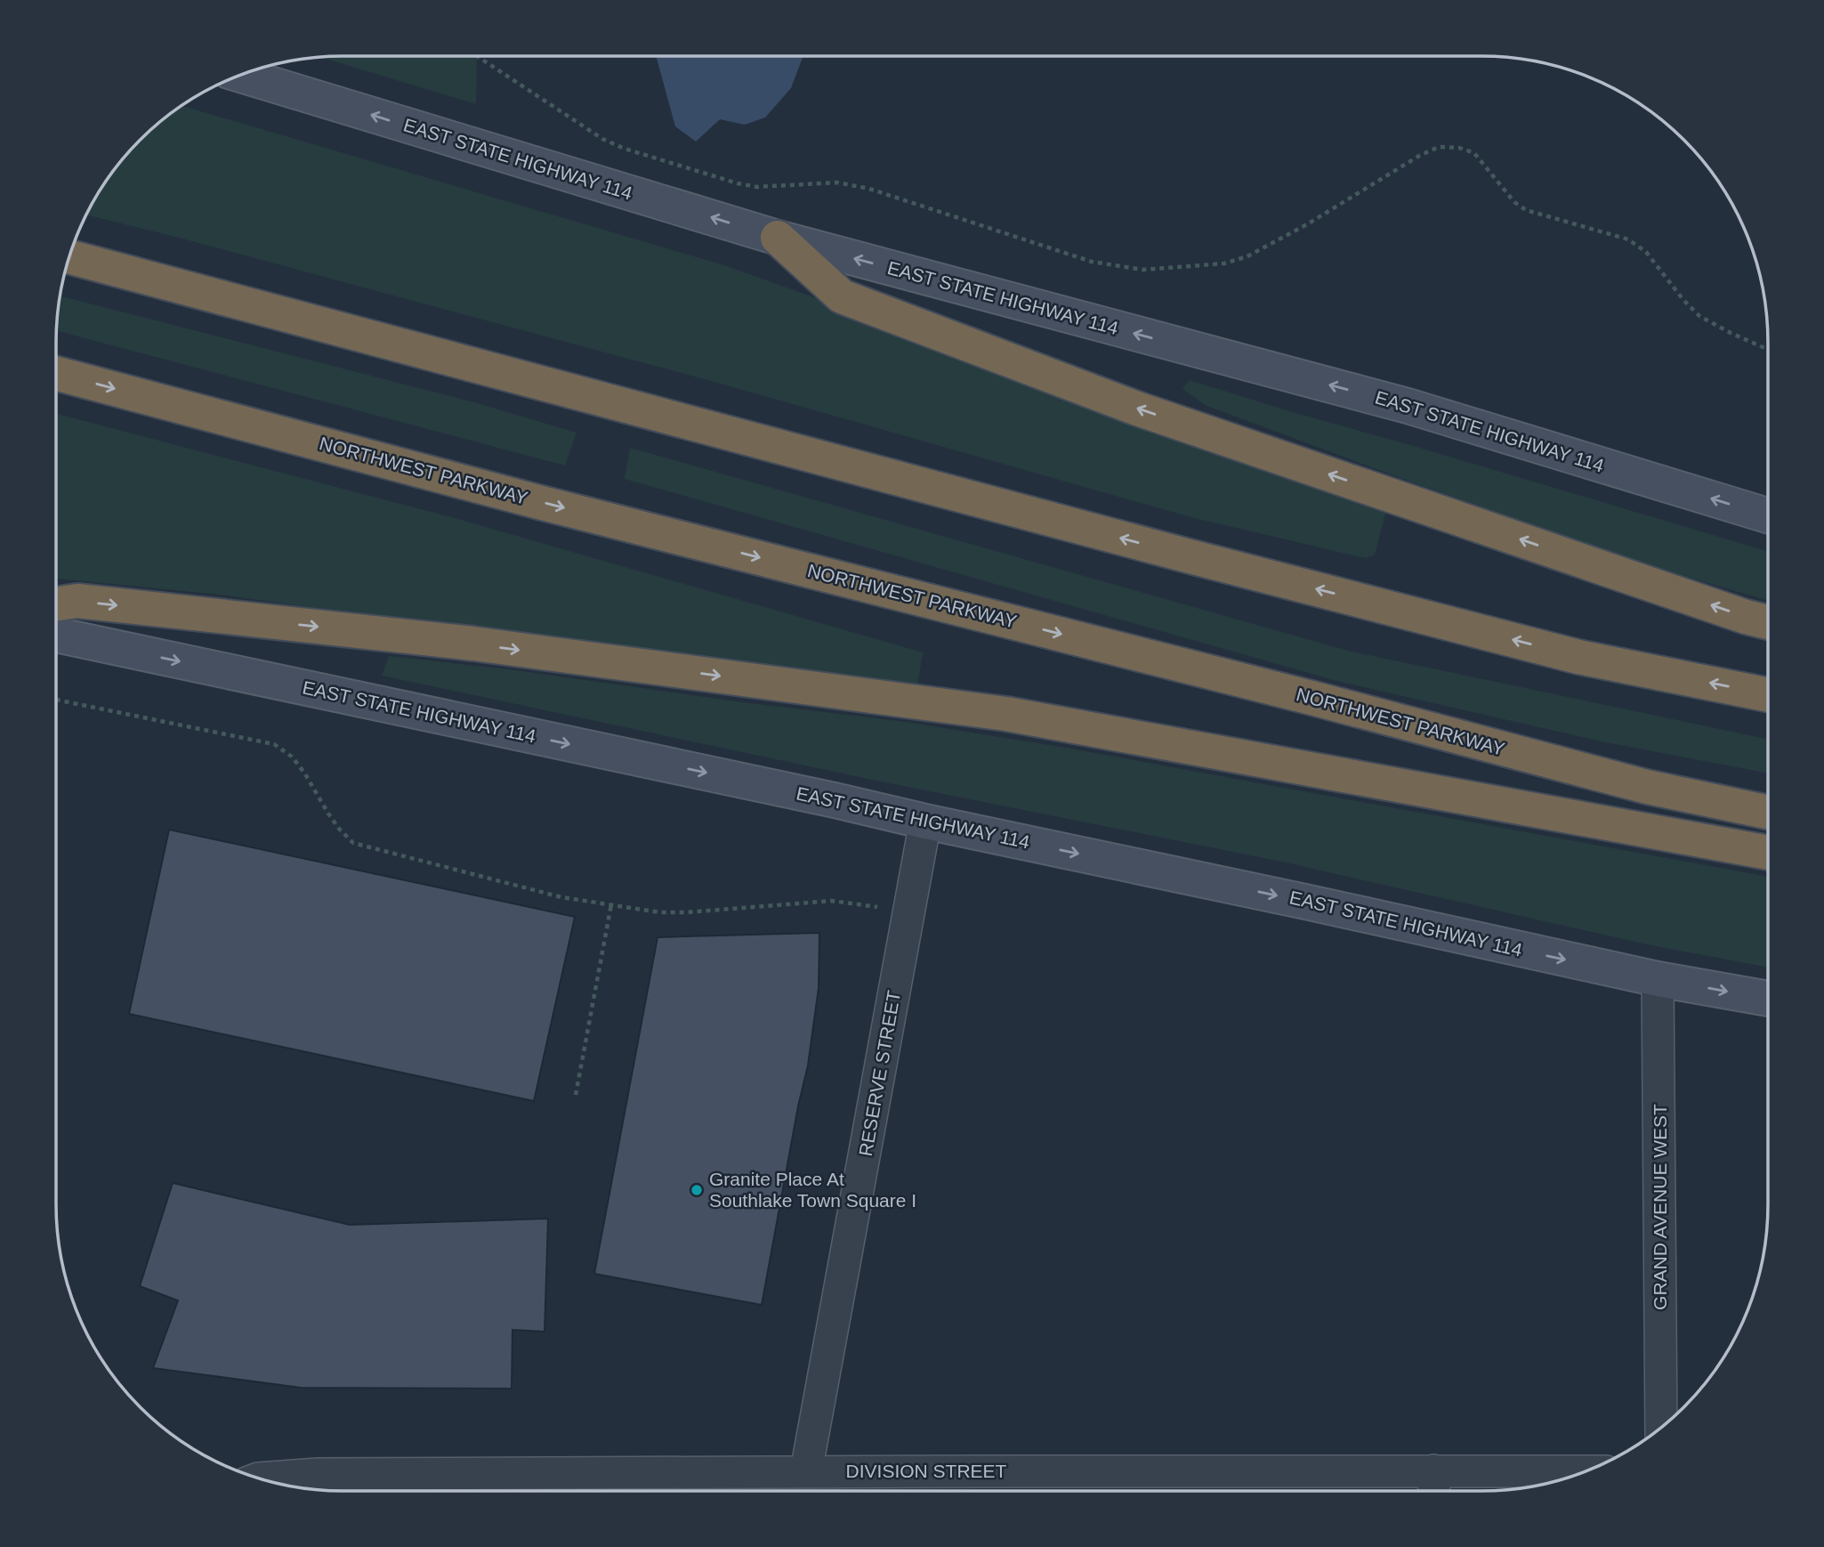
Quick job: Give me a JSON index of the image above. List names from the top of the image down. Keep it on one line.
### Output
{"streets":{"highway":["NORTHWEST PARKWAY"],"main road":["EAST STATE HIGHWAY 114"],"street":["RESERVE STREET","GRAND AVENUE WEST","DIVISION STREET"]},"crossings":[["EAST STATE HIGHWAY 114","RESERVE STREET"],["EAST STATE HIGHWAY 114","GRAND AVENUE WEST"],["RESERVE STREET","DIVISION STREET"]],"places":["Granite Place At Southlake Town Square I"]}
